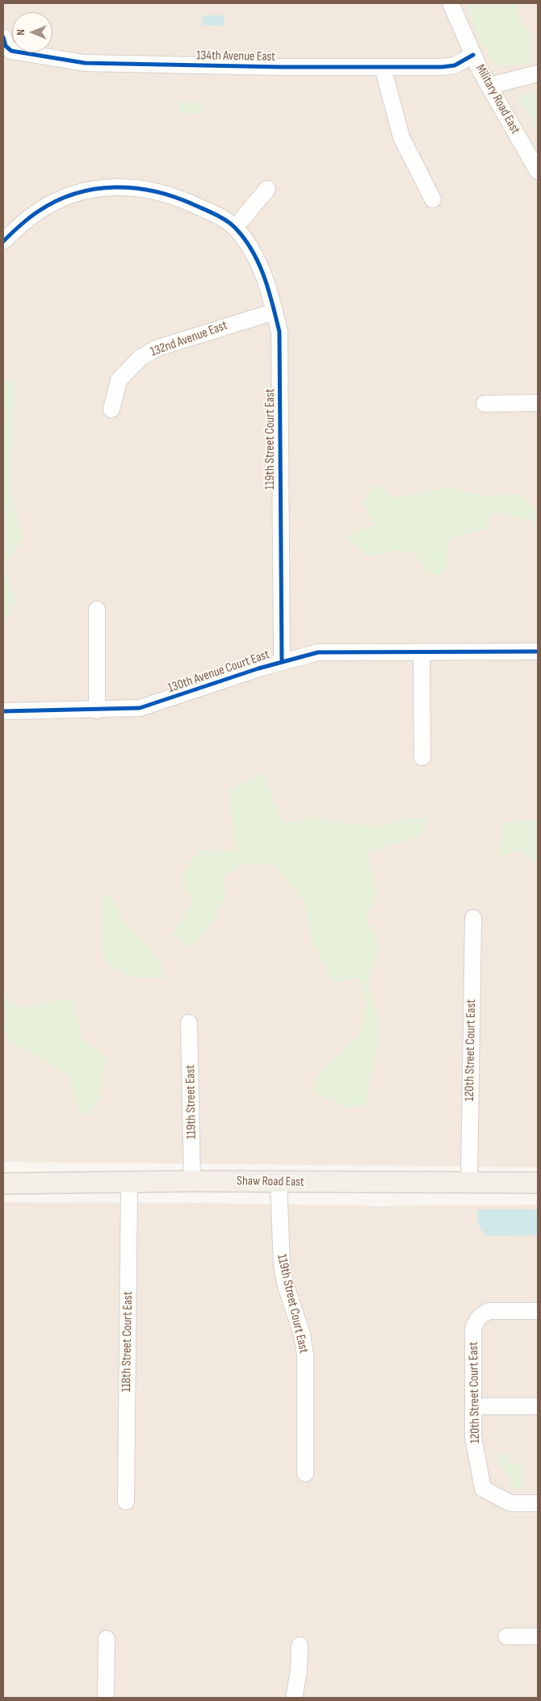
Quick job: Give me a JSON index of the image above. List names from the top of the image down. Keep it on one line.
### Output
{"streets":{"main road":["Shaw Road East"],"street":["134th Avenue East","Military Road East","132nd Avenue East","119th Street Court East","130th Avenue Court East","120th Street Court East","119th Street East","118th Street Court East"]},"crossings":[["134th Avenue East","Military Road East"],["132nd Avenue East","119th Street Court East"],["119th Street Court East","130th Avenue Court East"],["119th Street Court East","Shaw Road East"],["120th Street Court East","Shaw Road East"],["119th Street East","Shaw Road East"],["Shaw Road East","118th Street Court East"]],"north":"left"}
